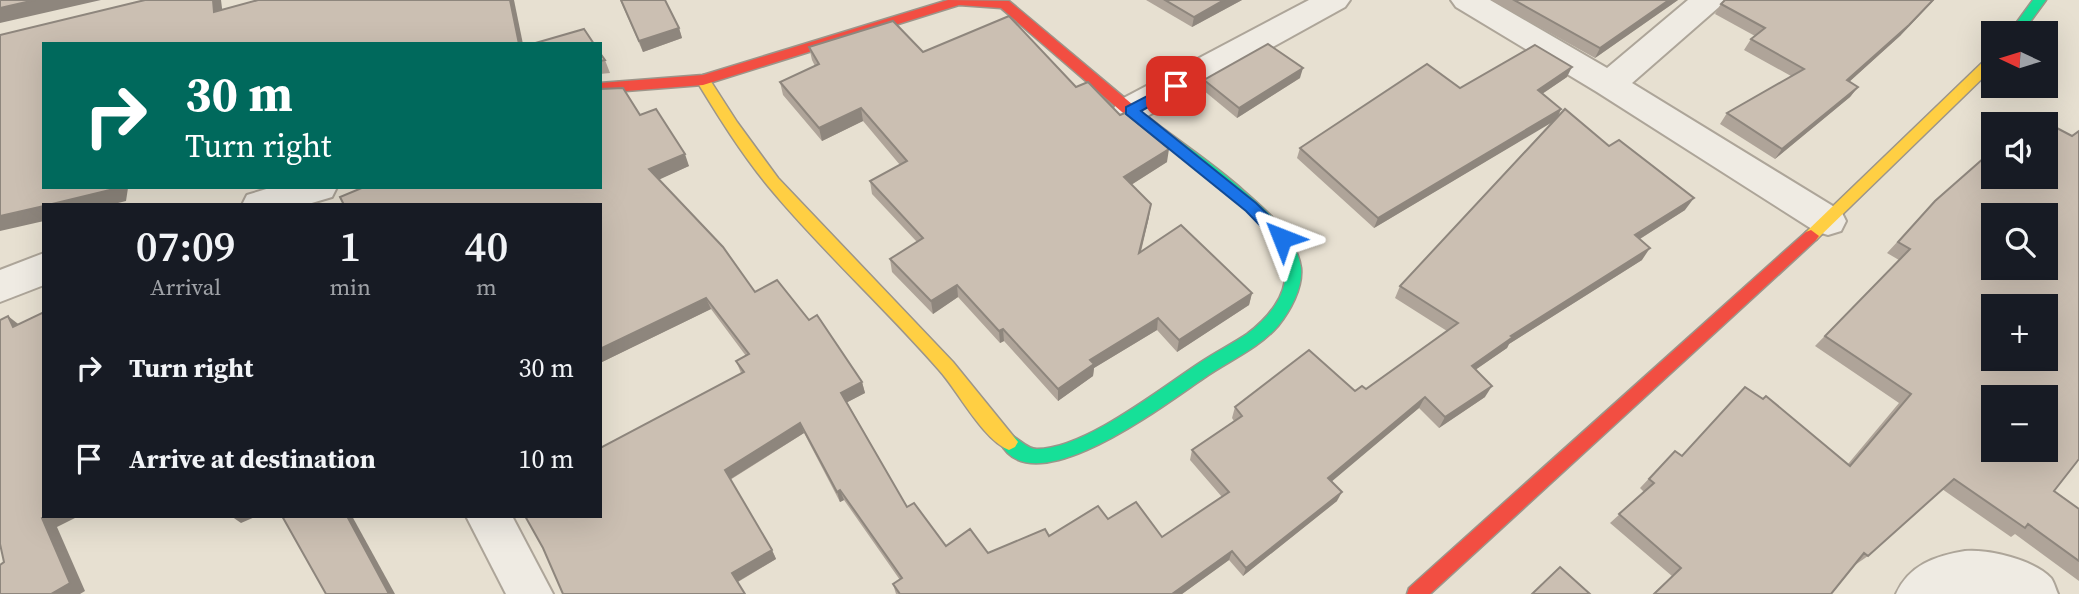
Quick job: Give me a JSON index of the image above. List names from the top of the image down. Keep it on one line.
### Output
{"north":"left","page":{"map_buttons":["+","−"],"turn":["30 m","Turn right"],"eta":["07:09","Arrival","1","min","40","m"],"list":[{"name":"Turn right","value":"30 m"},{"name":"Arrive at destination","value":"10 m"}]}}
